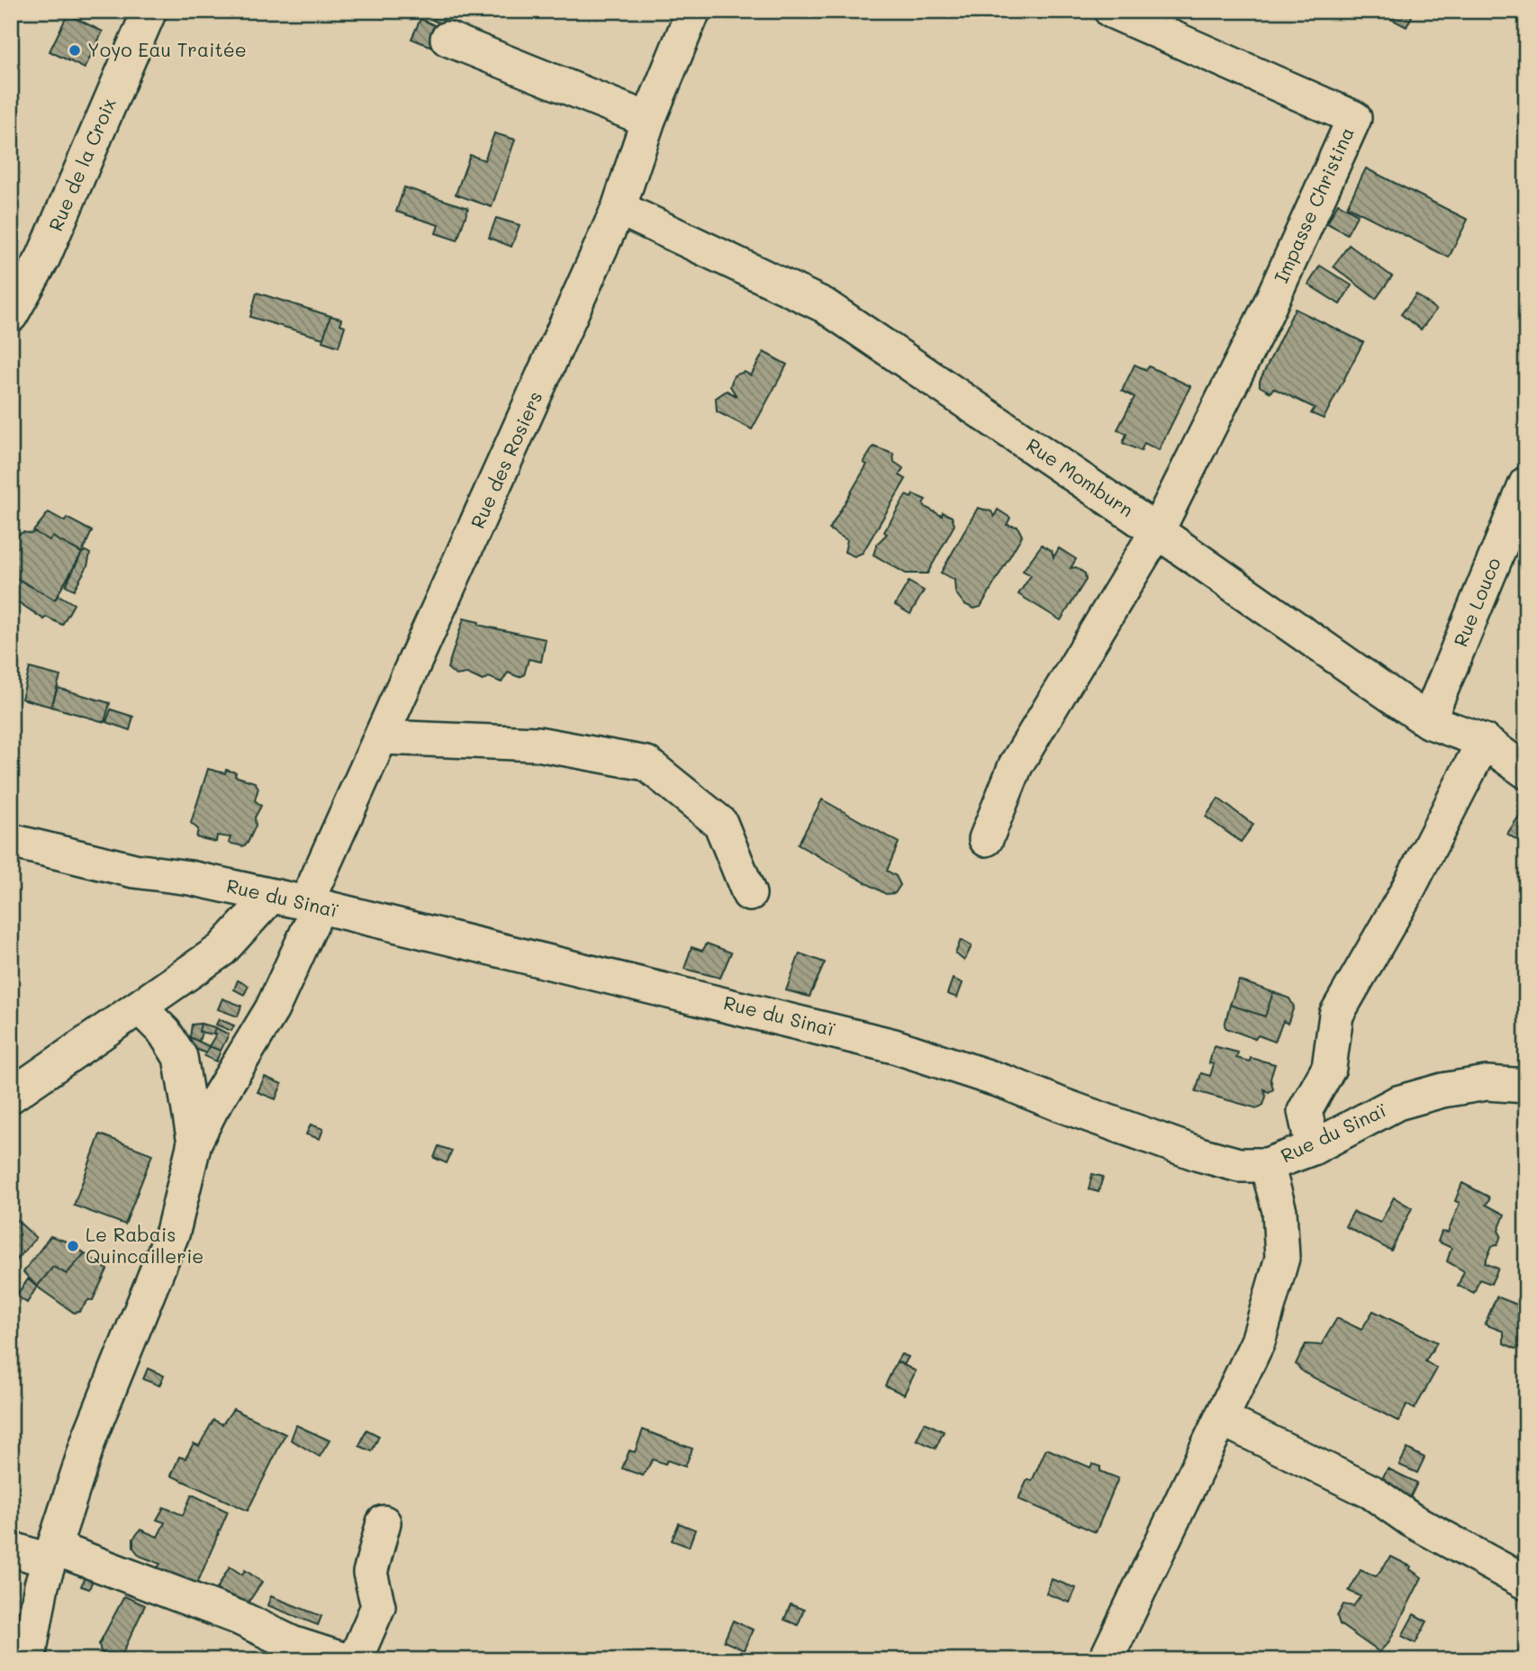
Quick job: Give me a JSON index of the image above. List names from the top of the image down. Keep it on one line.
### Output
{"streets":{"street":["Rue de la Croix","Impasse Christina","Rue des Rosiers","Rue Momburn","Rue Louco","Rue du Sinaï"]},"crossings":[["Impasse Christina","Rue Momburn"],["Rue des Rosiers","Rue Momburn"],["Rue des Rosiers","Rue du Sinaï"],["Rue Momburn","Rue Louco"]],"places":["Yoyo Eau Traitée","Le Rabais Quincaillerie"]}
